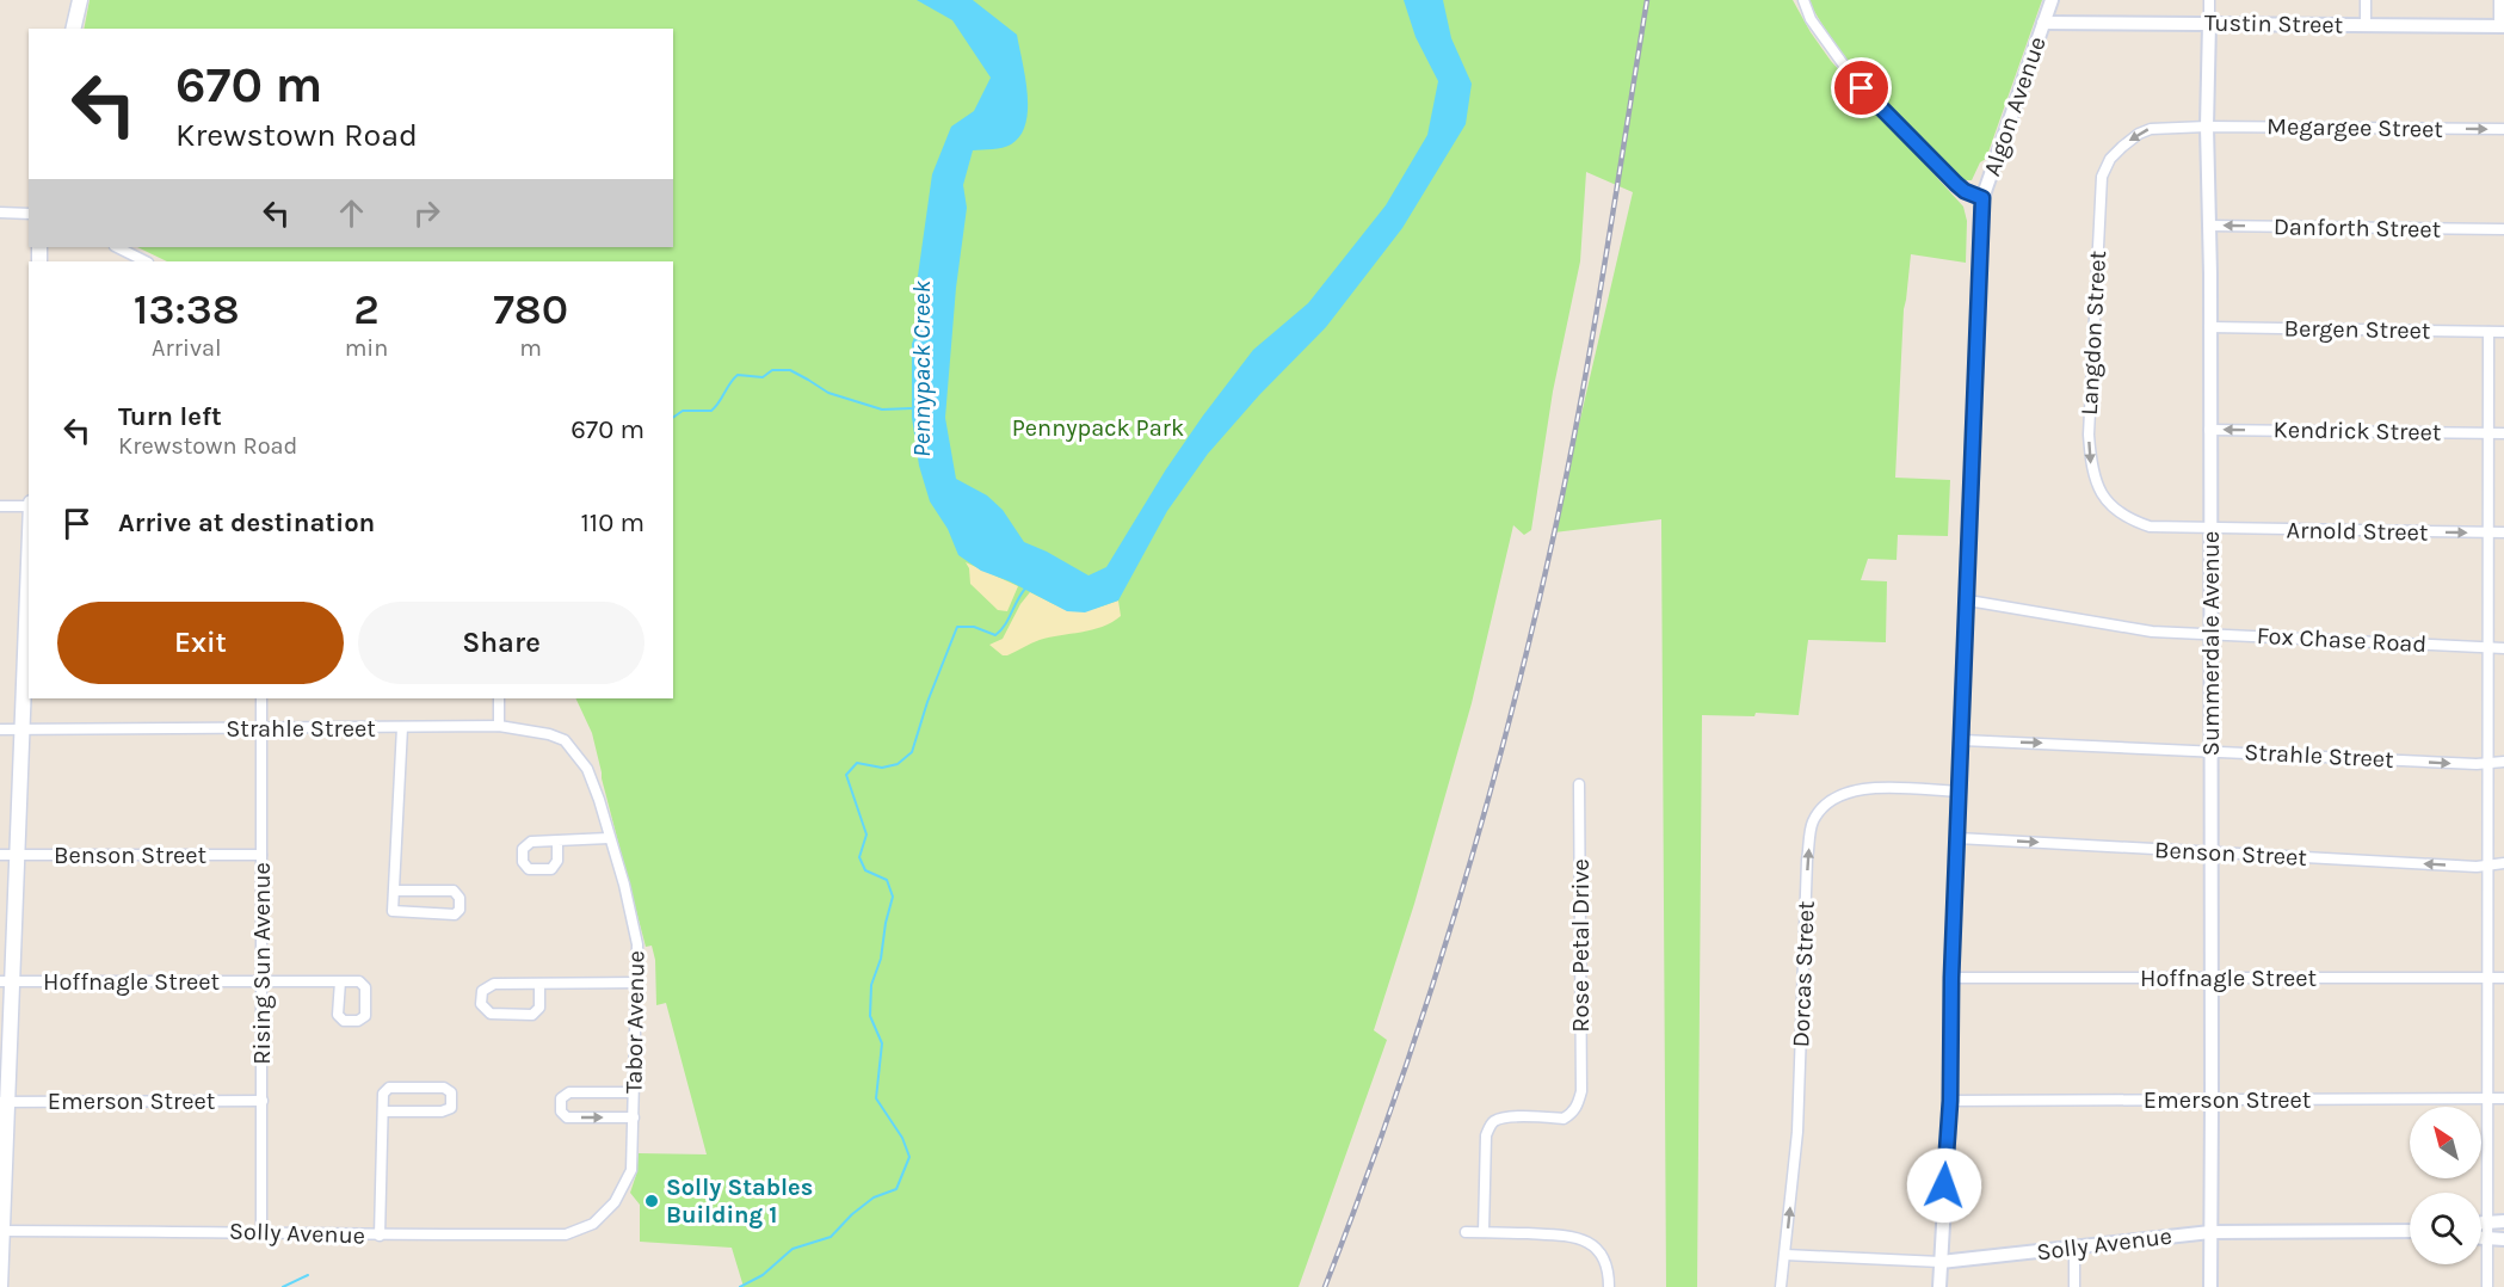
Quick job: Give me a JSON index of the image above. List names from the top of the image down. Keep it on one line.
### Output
{"streets":{"street":["Tustin Street","Algon Avenue","Megargee Street","Danforth Street","Bergen Street","Langdon Street","Kendrick Street","Arnold Street","Fox Chase Road","Summerdale Avenue","Strahle Street","Benson Street","Rose Petal Drive","Rising Sun Avenue","Dorcas Street","Hoffnagle Street","Tabor Avenue","Emerson Street","Solly Avenue"]},"crossings":[["Tustin Street","Algon Avenue"],["Tustin Street","Summerdale Avenue"],["Algon Avenue","Fox Chase Road"],["Algon Avenue","Strahle Street"],["Algon Avenue","Benson Street"],["Algon Avenue","Dorcas Street"],["Algon Avenue","Hoffnagle Street"],["Algon Avenue","Emerson Street"],["Algon Avenue","Solly Avenue"],["Megargee Street","Langdon Street"],["Megargee Street","Summerdale Avenue"],["Danforth Street","Summerdale Avenue"],["Bergen Street","Summerdale Avenue"],["Langdon Street","Arnold Street"],["Langdon Street","Summerdale Avenue"],["Kendrick Street","Summerdale Avenue"],["Arnold Street","Summerdale Avenue"],["Fox Chase Road","Summerdale Avenue"],["Summerdale Avenue","Strahle Street"],["Summerdale Avenue","Benson Street"],["Summerdale Avenue","Hoffnagle Street"],["Summerdale Avenue","Emerson Street"],["Summerdale Avenue","Solly Avenue"],["Strahle Street","Rising Sun Avenue"],["Strahle Street","Tabor Avenue"],["Benson Street","Rising Sun Avenue"],["Rising Sun Avenue","Hoffnagle Street"],["Rising Sun Avenue","Emerson Street"],["Rising Sun Avenue","Solly Avenue"],["Dorcas Street","Solly Avenue"],["Tabor Avenue","Solly Avenue"]],"one_way":["Megargee Street","Danforth Street","Kendrick Street","Arnold Street","Strahle Street","Dorcas Street"],"water":["Pennypack Creek"],"parks":["Pennypack Park"],"places":["Solly Stables Building 1"],"north":"top left","page":{"turn":["670 m","Krewstown Road"],"eta":["13:38","Arrival","2","min","780","m"],"list":[{"name":"Turn left","note":"Krewstown Road","value":"670 m"},{"name":"Arrive at destination","value":"110 m"}],"buttons":["Exit","Share"]}}
